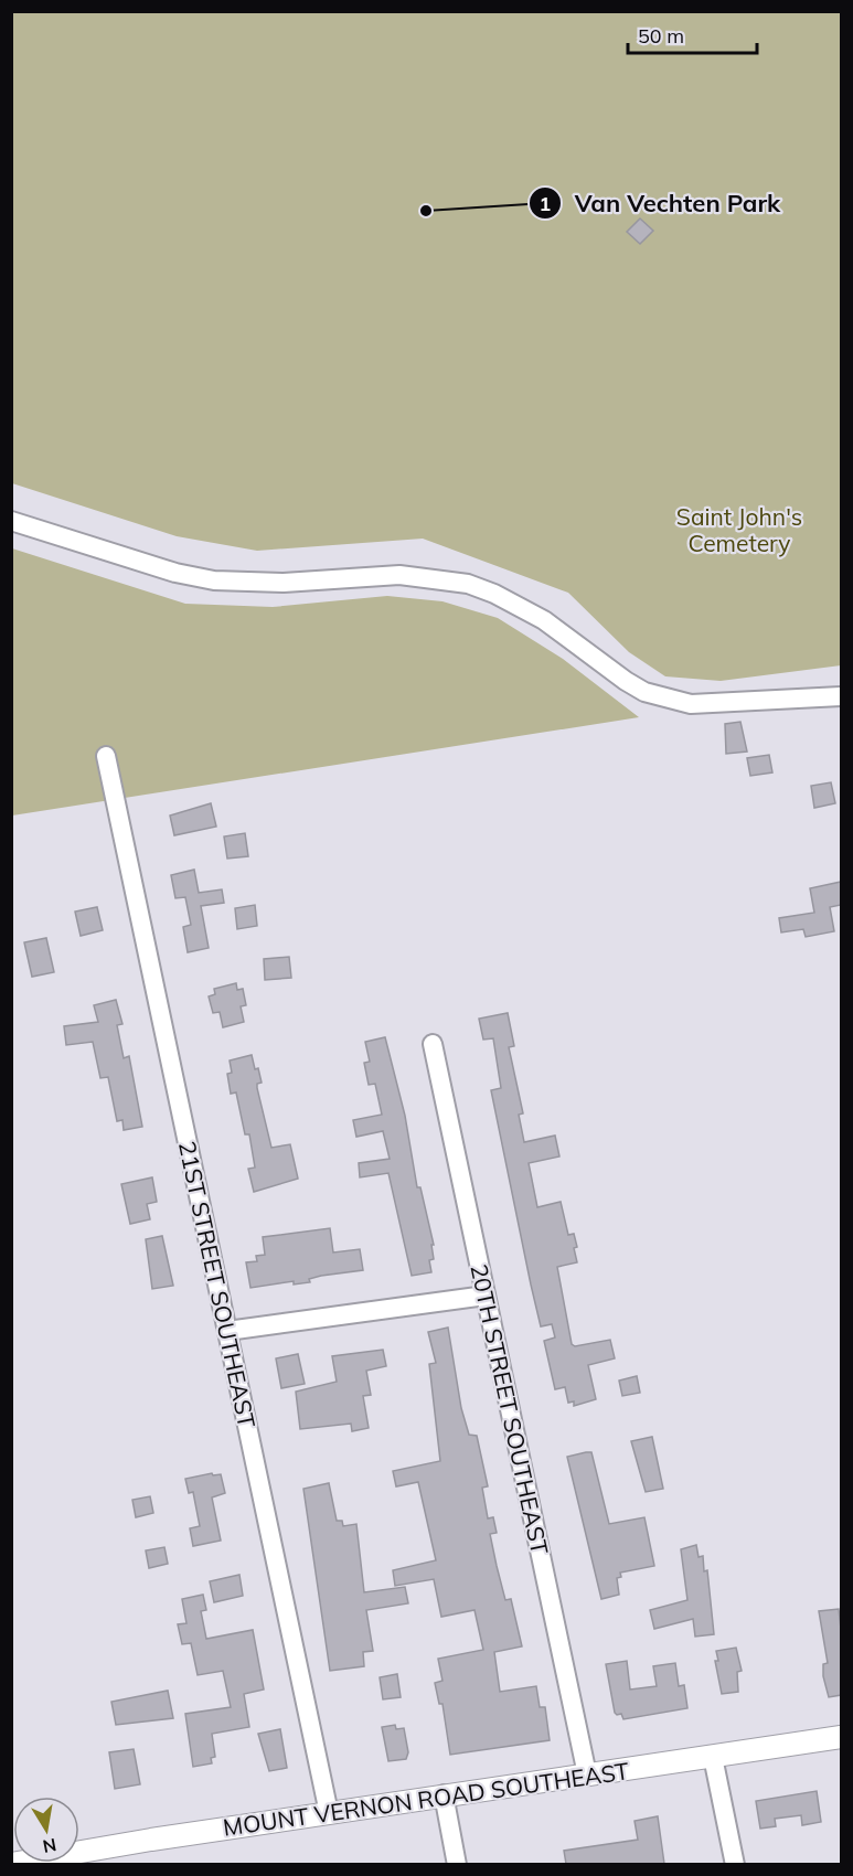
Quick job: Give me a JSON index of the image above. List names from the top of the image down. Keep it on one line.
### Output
{"streets":{"main road":["MOUNT VERNON ROAD SOUTHEAST"],"street":["21ST STREET SOUTHEAST","20TH STREET SOUTHEAST"]},"crossings":[["21ST STREET SOUTHEAST","MOUNT VERNON ROAD SOUTHEAST"],["20TH STREET SOUTHEAST","MOUNT VERNON ROAD SOUTHEAST"]],"parks":["Saint John's Cemetery"],"places":["Van Vechten Park"],"scale_bar":"50 m","north":"bottom"}
